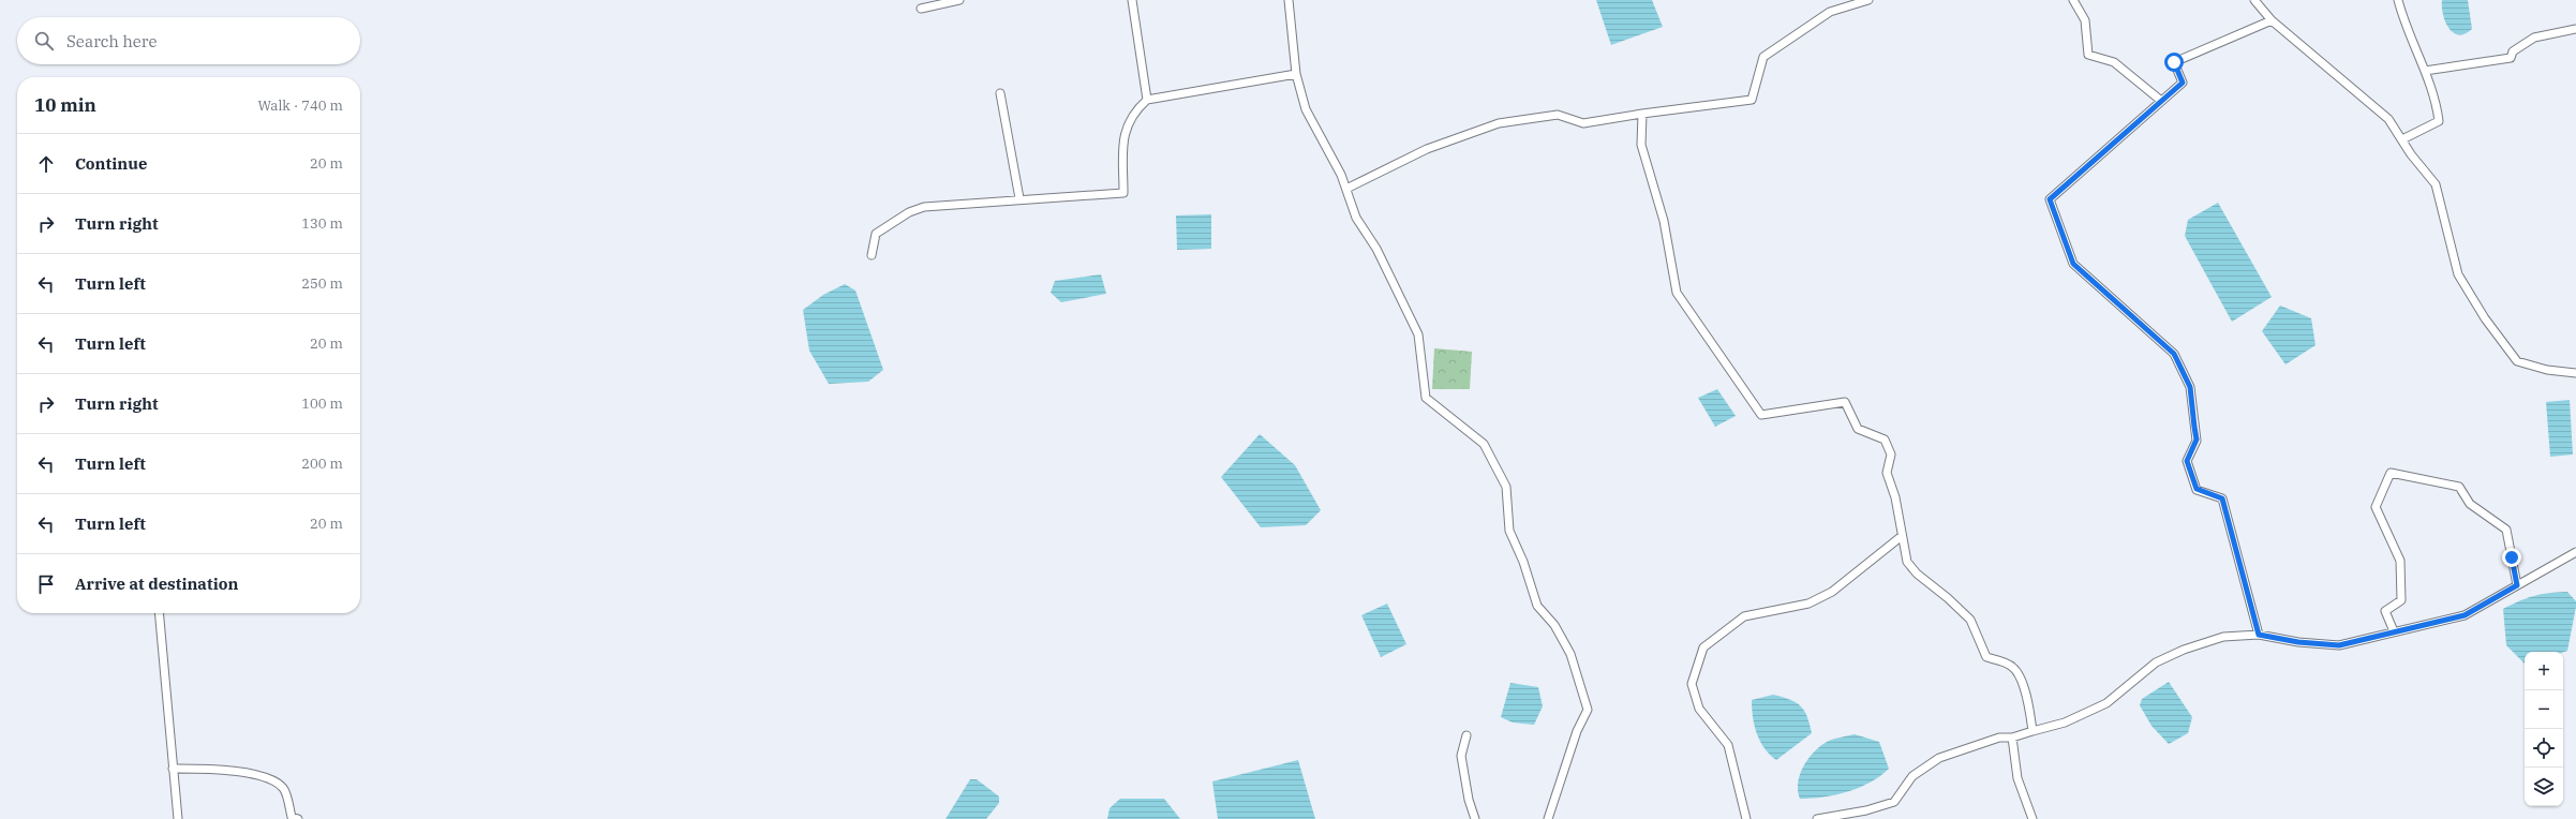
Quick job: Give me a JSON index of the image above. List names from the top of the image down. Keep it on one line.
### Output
{"page":{"search":"Search here","heading":["10 min","Walk · 740 m"],"list":[["Continue","20 m"],["Turn right","130 m"],["Turn left","250 m"],["Turn left","20 m"],["Turn right","100 m"],["Turn left","200 m"],["Turn left","20 m"],"Arrive at destination"],"map_buttons":["+","−"]}}
